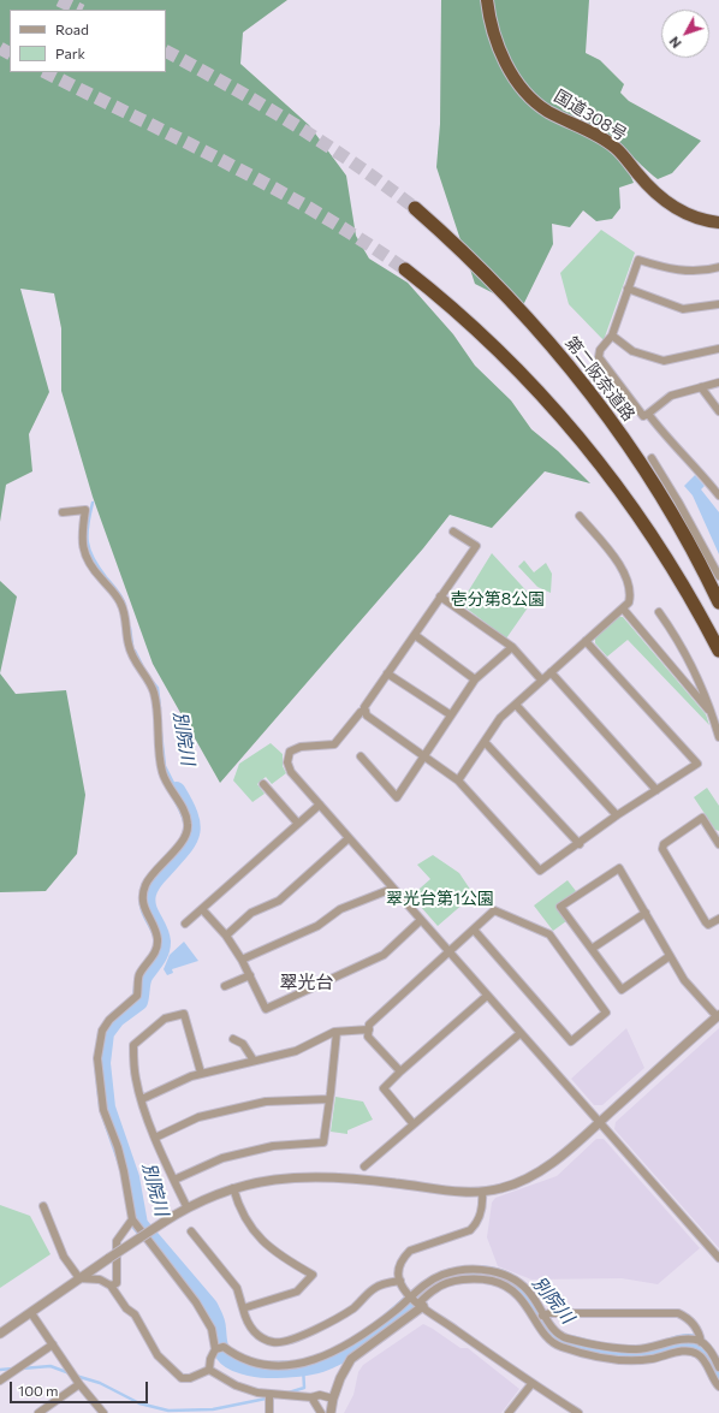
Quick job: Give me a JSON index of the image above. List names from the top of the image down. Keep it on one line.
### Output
{"streets":{"highway":["国道308号","第二阪奈道路"]},"districts":["翠光台"],"water":["別院川"],"parks":["壱分第8公園","翠光台第1公園"],"legend":["Road","Park"],"scale_bar":"100 m","north":"bottom left"}
